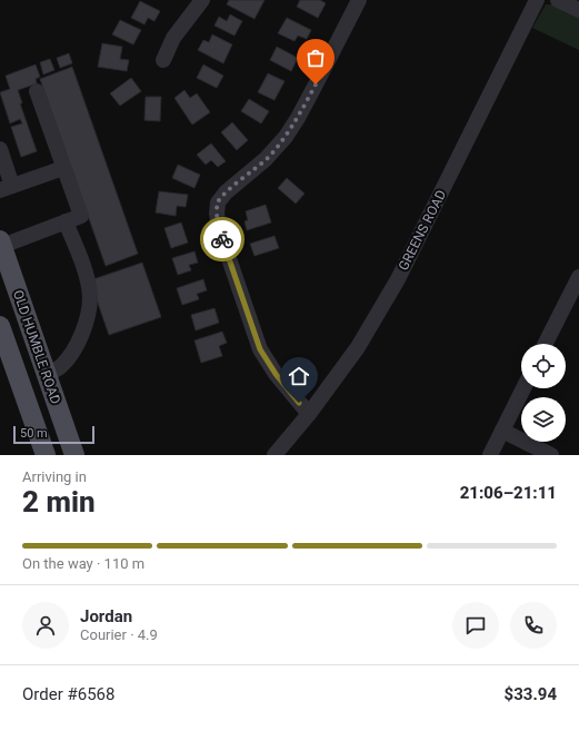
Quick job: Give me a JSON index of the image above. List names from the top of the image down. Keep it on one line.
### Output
{"streets":{"main road":["OLD HUMBLE ROAD"],"street":["GREENS ROAD"]},"scale_bar":"50 m","page":{"scale":"50 m","heading":["2 min","Arriving in","21:06–21:11"],"panel":["Jordan","Courier · 4.9","Order #6568","$33.94"],"bar":"On the way · 110 m"}}
